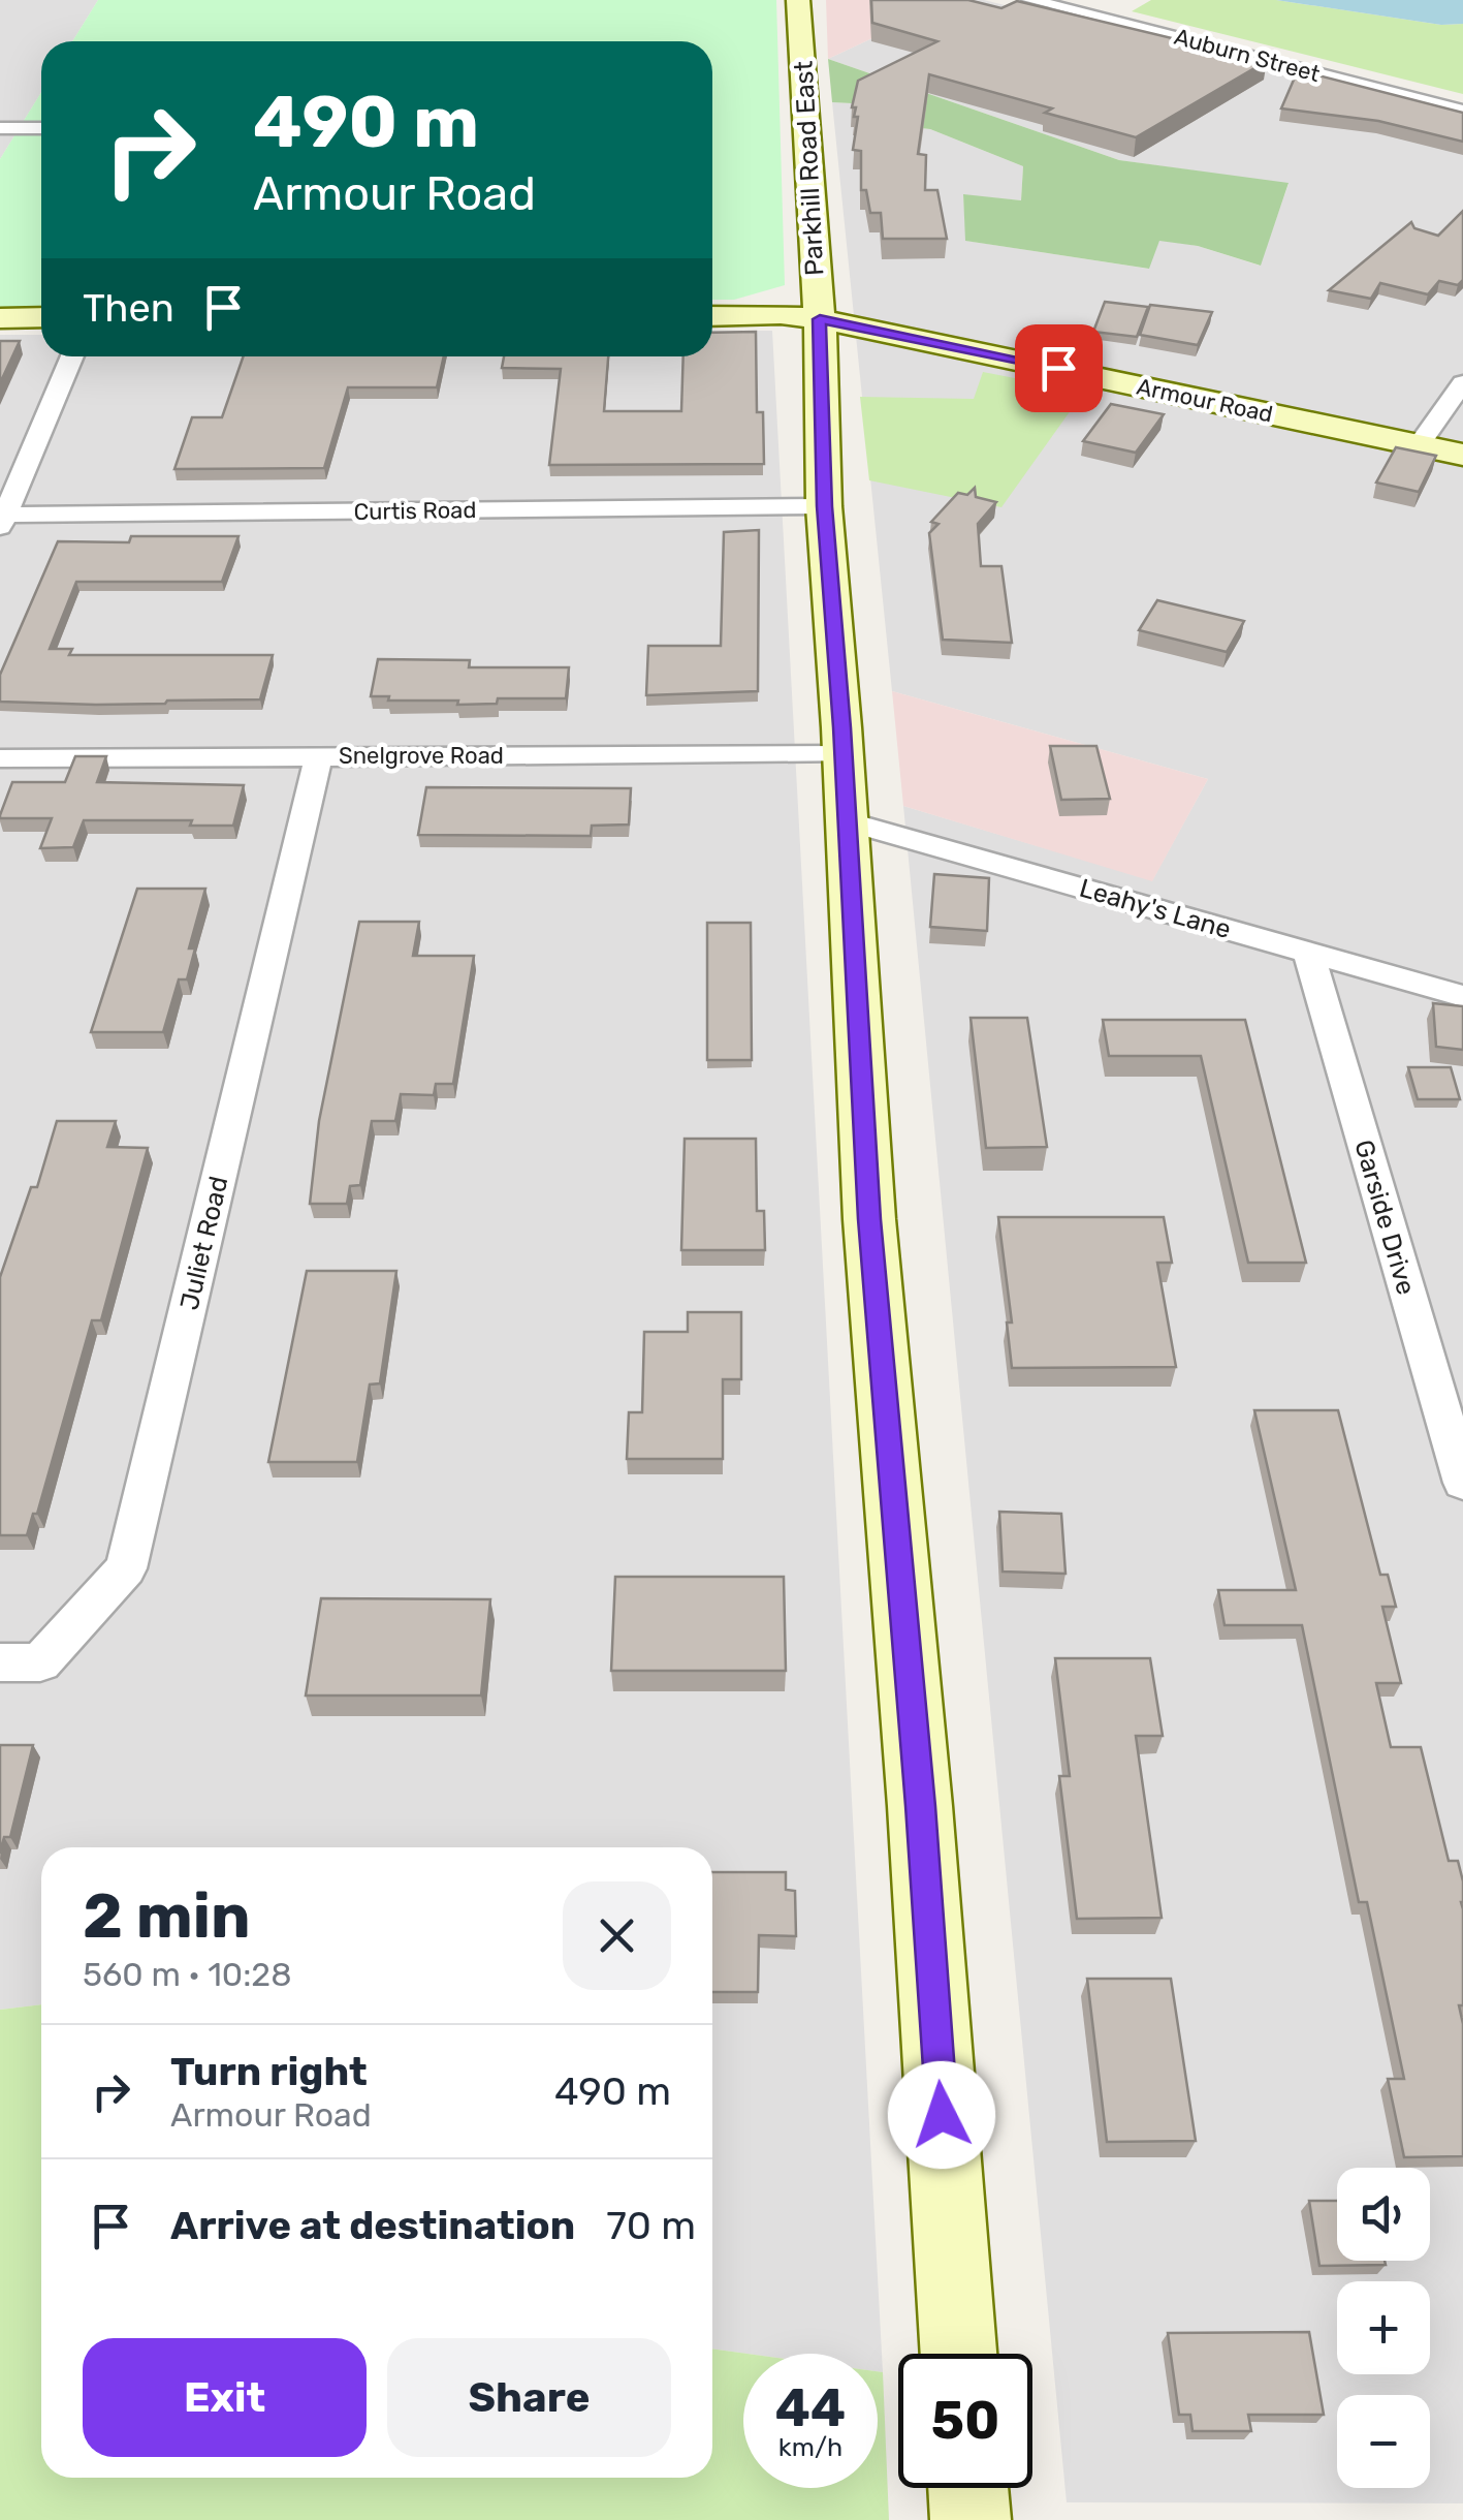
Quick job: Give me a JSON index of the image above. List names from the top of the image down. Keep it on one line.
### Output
{"streets":{"main road":["Parkhill Road East","Armour Road"],"street":["Auburn Street","Curtis Road","Snelgrove Road","Leahy's Lane","Garside Drive","Juliet Road"]},"crossings":[["Parkhill Road East","Armour Road"],["Parkhill Road East","Curtis Road"],["Parkhill Road East","Snelgrove Road"],["Parkhill Road East","Leahy's Lane"],["Snelgrove Road","Juliet Road"],["Leahy's Lane","Garside Drive"]],"page":{"turn":["490 m","Armour Road"],"then":"Then","heading":["2 min","560 m · 10:28"],"list":[{"name":"Turn right","note":"Armour Road","value":"490 m"},{"name":"Arrive at destination","value":"70 m"}],"map_buttons":["+","−"],"buttons":["Exit","Share"],"speed":"44 km/h","limit":"50"}}
